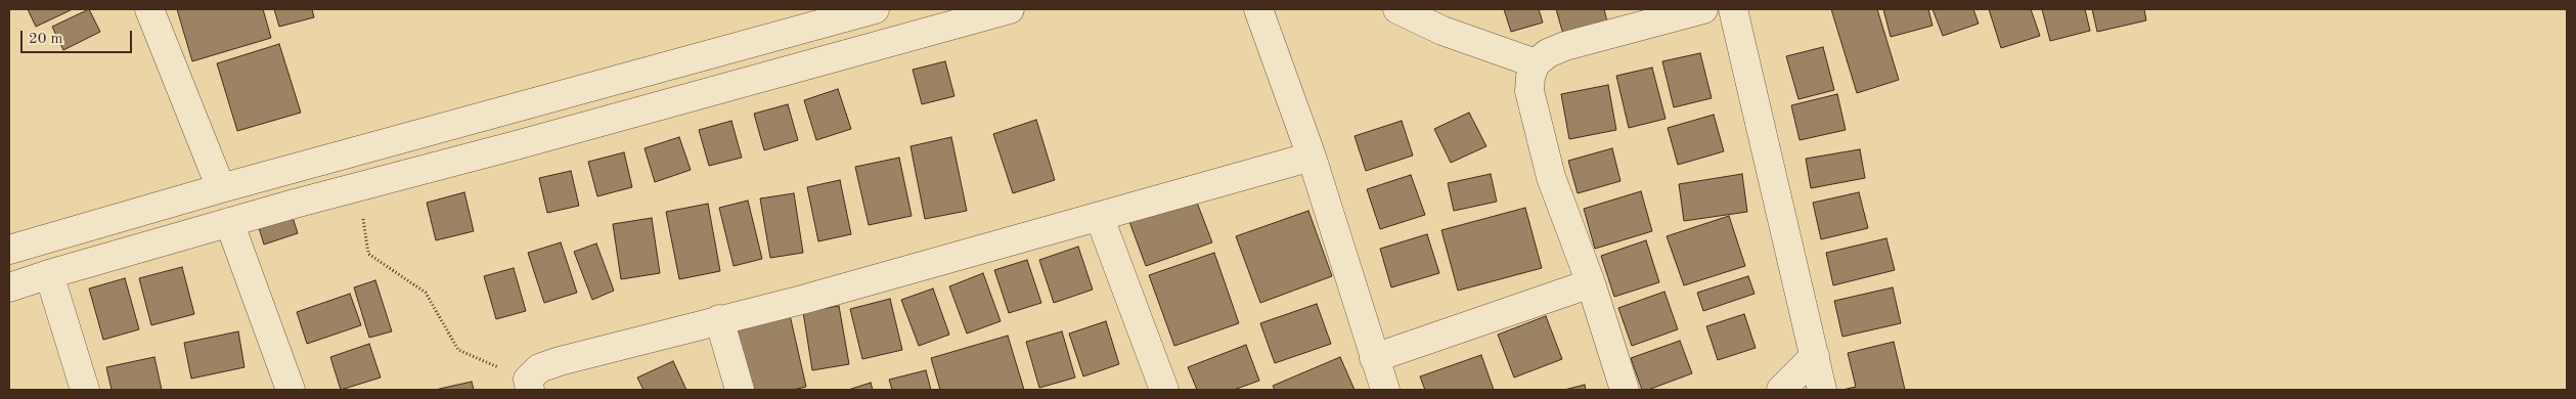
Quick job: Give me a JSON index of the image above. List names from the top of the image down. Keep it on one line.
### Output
{"scale_bar":"20 m"}
